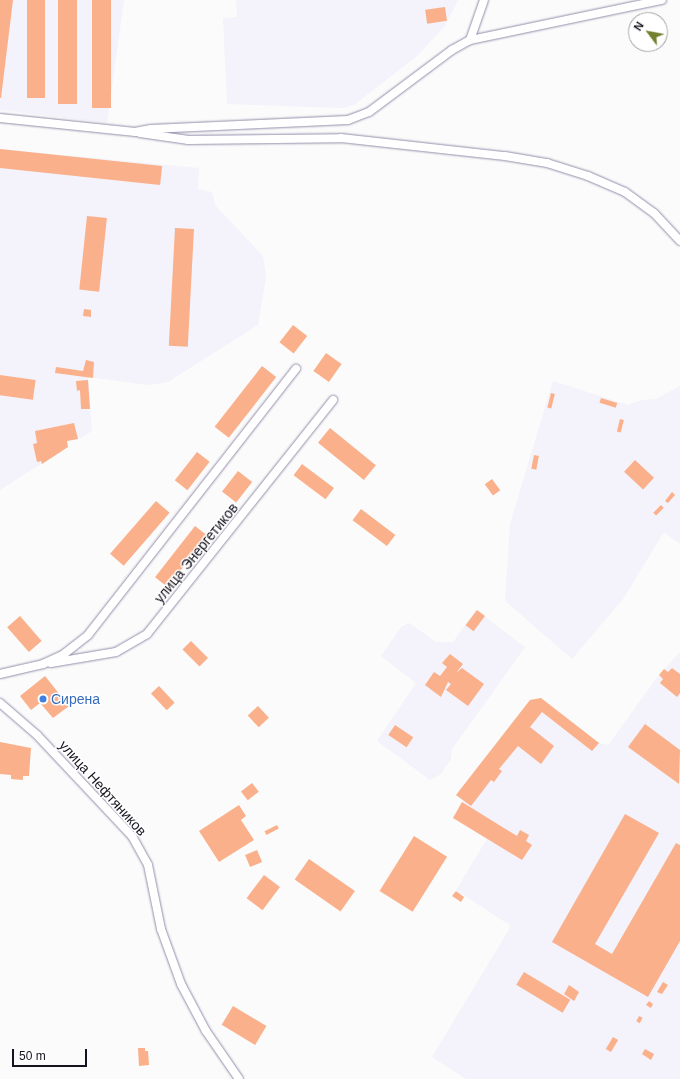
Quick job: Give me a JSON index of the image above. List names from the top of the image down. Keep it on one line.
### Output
{"streets":{"street":["улица Энергетиков","улица Нефтяников"]},"places":["Сирена"],"scale_bar":"50 m","north":"top left"}
